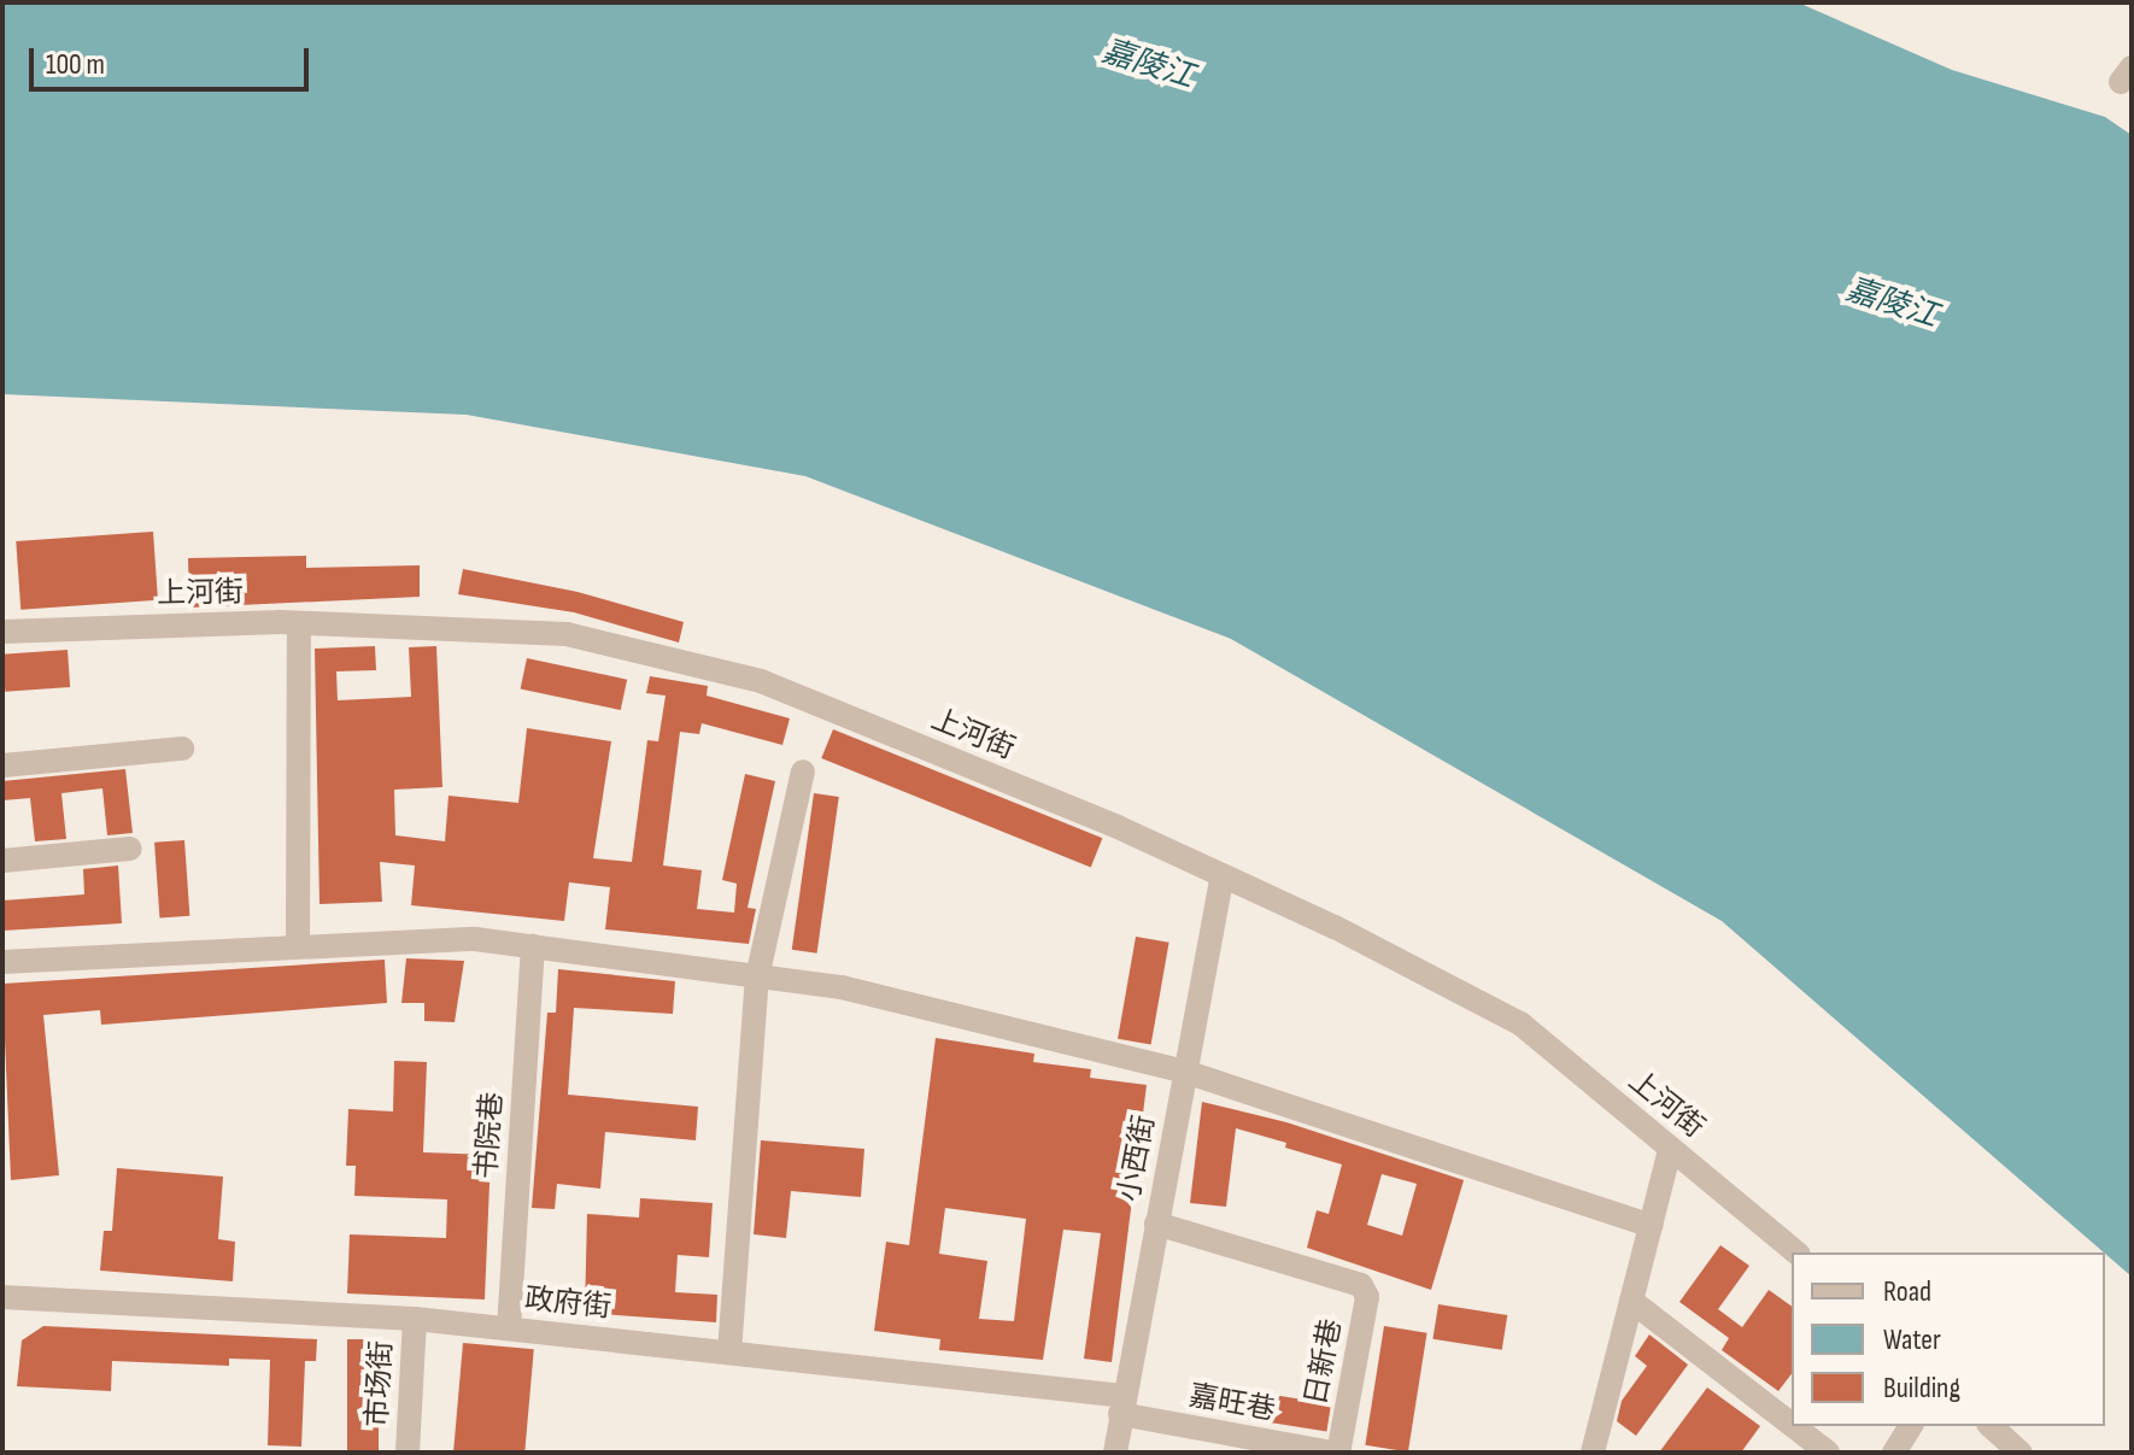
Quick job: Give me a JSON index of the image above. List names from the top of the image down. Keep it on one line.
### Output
{"streets":{"street":["上河街","书院巷","小西街","政府街","日新巷","市场街","嘉旺巷"]},"crossings":[["上河街","小西街"],["书院巷","政府街"],["小西街","政府街"],["小西街","日新巷"],["小西街","嘉旺巷"],["政府街","市场街"],["政府街","嘉旺巷"],["日新巷","嘉旺巷"]],"water":["嘉陵江"],"legend":["Road","Water","Building"],"scale_bar":"100 m"}
